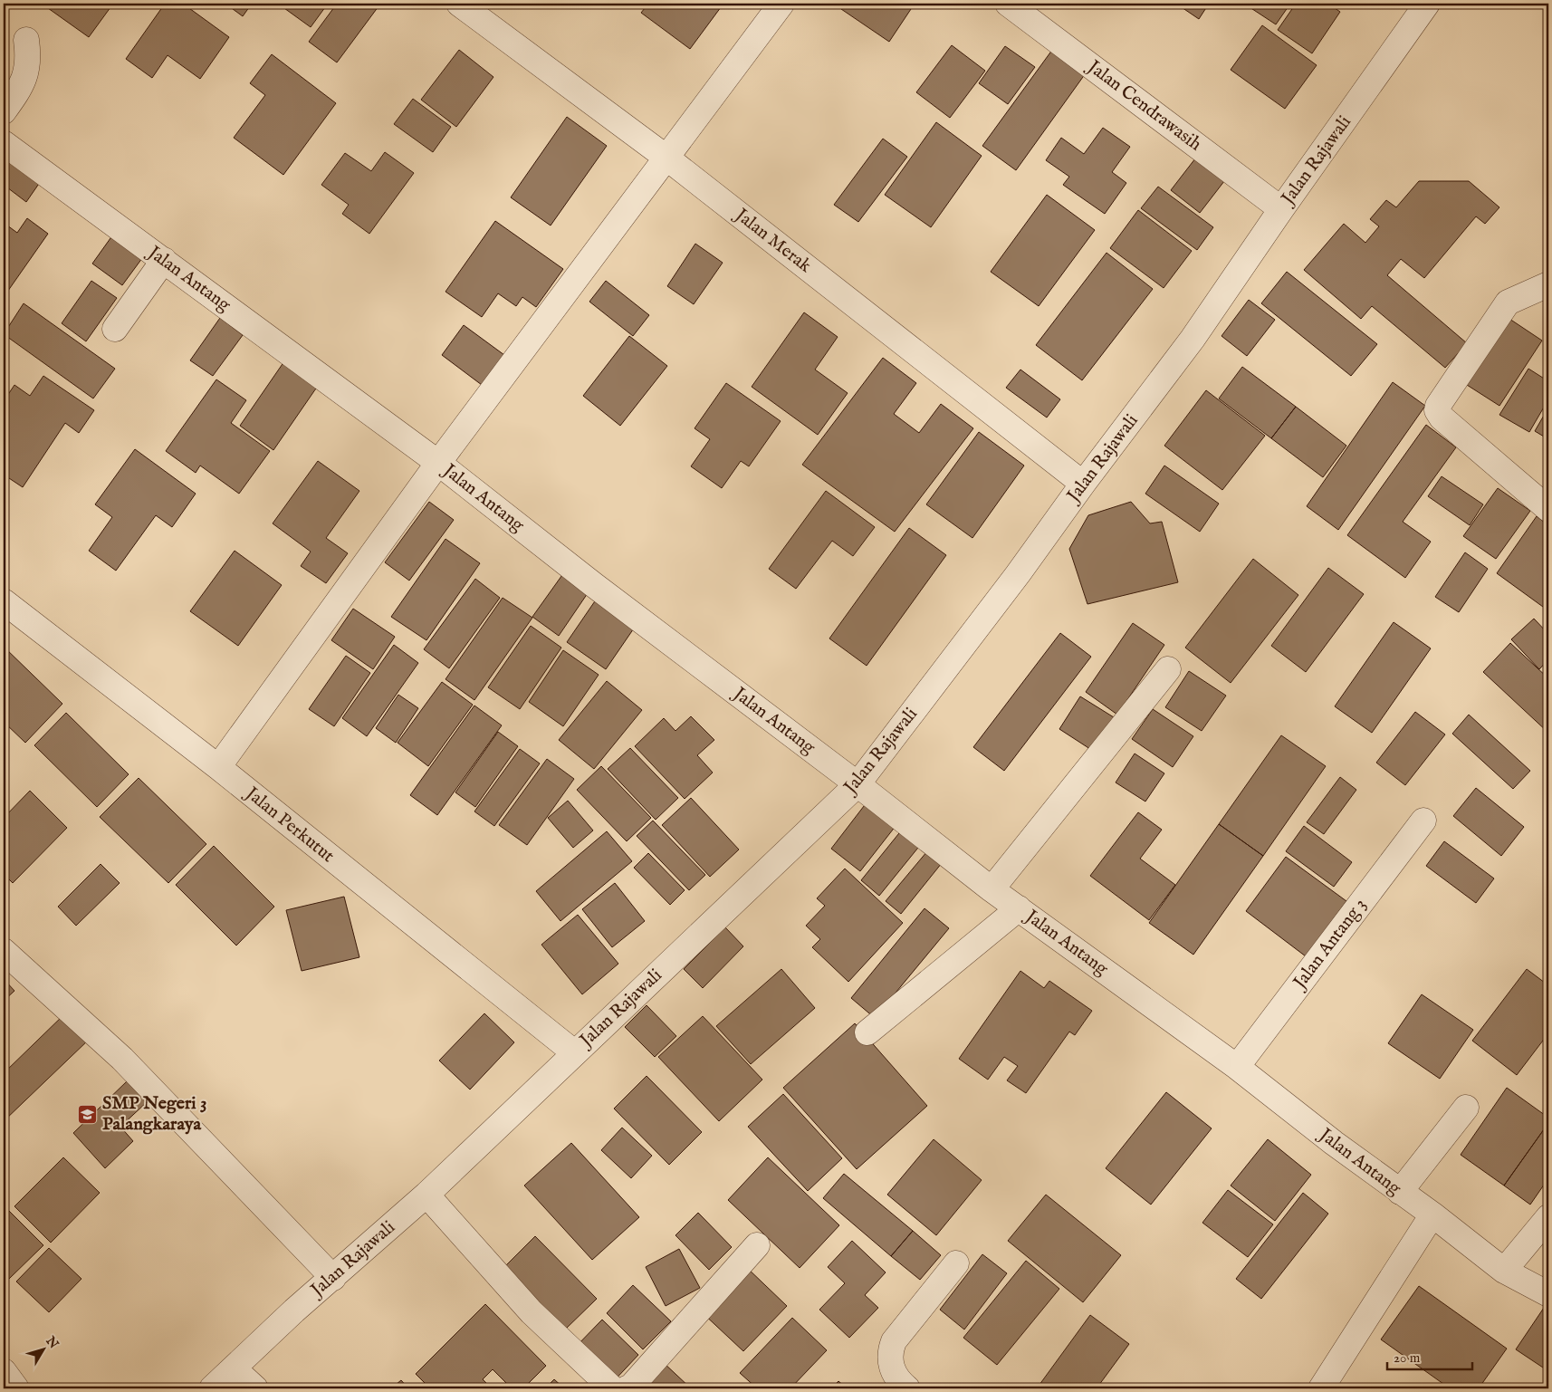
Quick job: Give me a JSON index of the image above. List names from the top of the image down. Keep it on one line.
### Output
{"streets":{"street":["Jalan Cendrawasih","Jalan Rajawali","Jalan Merak","Jalan Antang","Jalan Perkutut","Jalan Antang 3"]},"crossings":[["Jalan Cendrawasih","Jalan Rajawali"],["Jalan Rajawali","Jalan Merak"],["Jalan Rajawali","Jalan Antang"],["Jalan Rajawali","Jalan Perkutut"],["Jalan Antang","Jalan Antang 3"]],"places":{"school or university":["SMP Negeri 3 Palangkaraya"]},"scale_bar":"20 m","north":"top right"}
